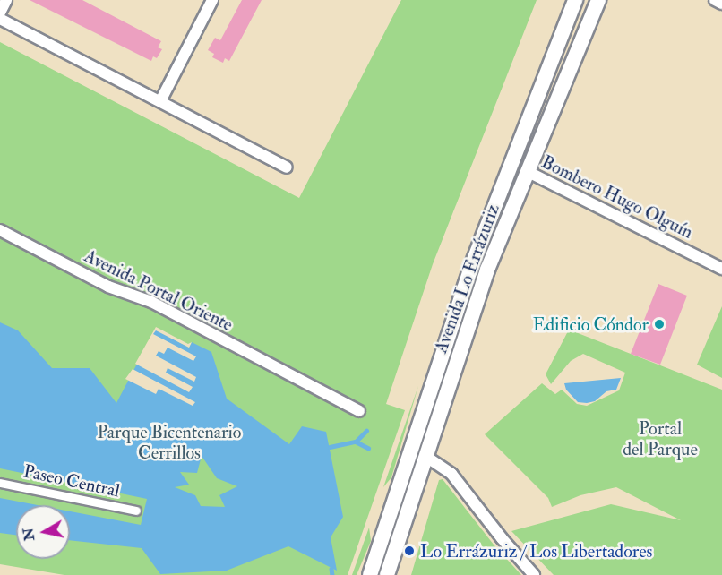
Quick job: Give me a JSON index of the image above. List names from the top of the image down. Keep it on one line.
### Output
{"streets":{"main road":["Avenida Lo Errázuriz"],"street":["Bombero Hugo Olguín","Avenida Portal Oriente","Paseo Central"]},"crossings":[["Bombero Hugo Olguín","Avenida Lo Errázuriz"]],"parks":["Portal del Parque","Parque Bicentenario Cerrillos"],"places":["Edificio Cóndor","Lo Errázuriz / Los Libertadores"],"north":"left"}
